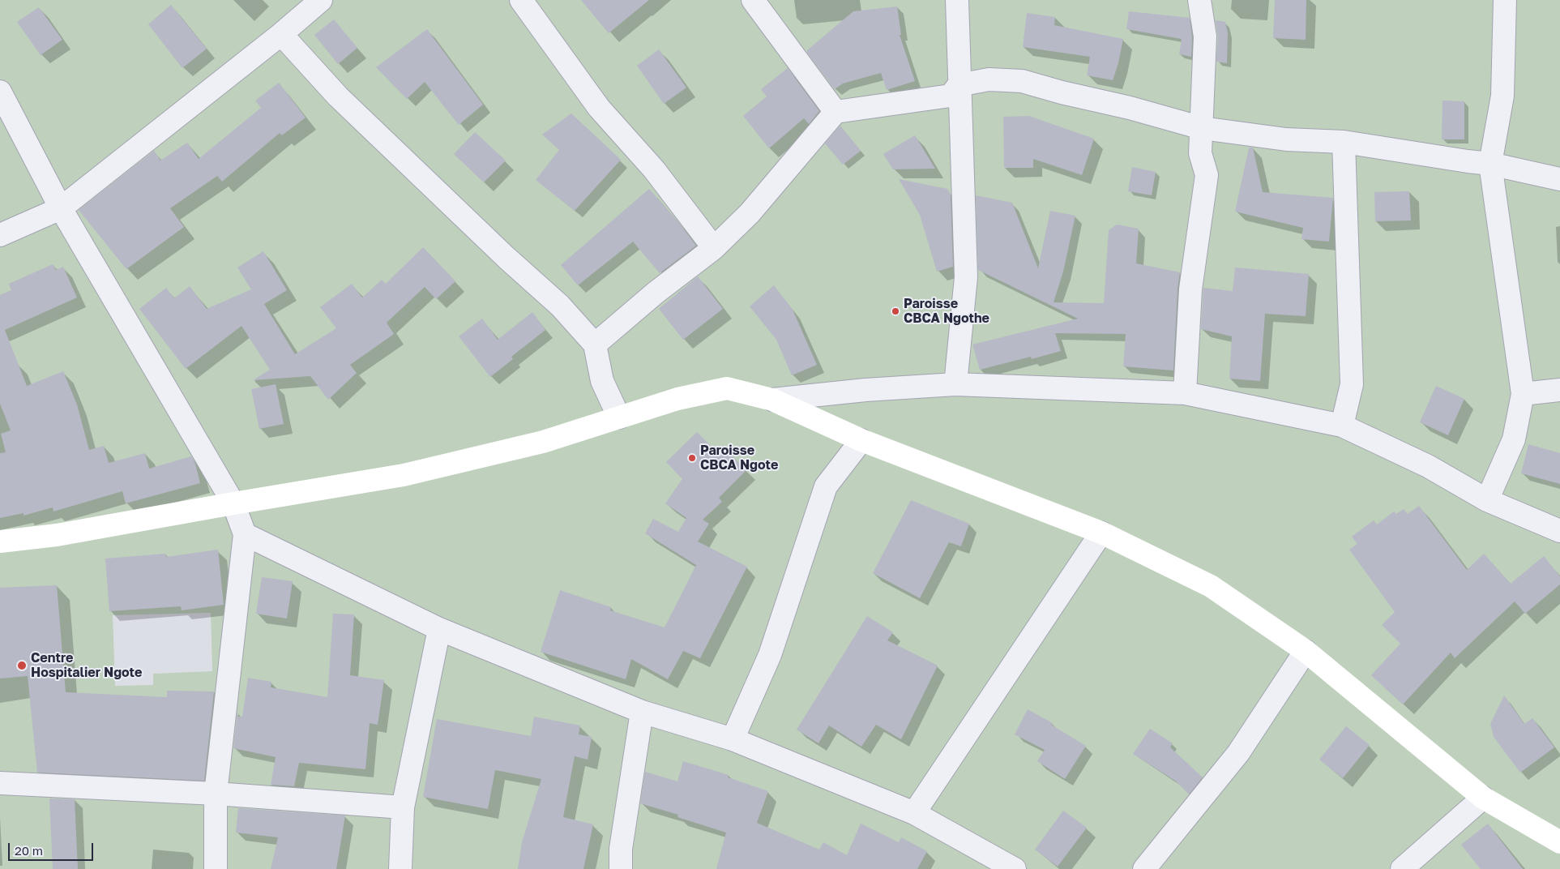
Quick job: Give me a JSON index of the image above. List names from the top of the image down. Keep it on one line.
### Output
{"places":["Paroisse CBCA Ngothe","Paroisse CBCA Ngote","Centre Hospitalier Ngote"],"scale_bar":"20 m"}
